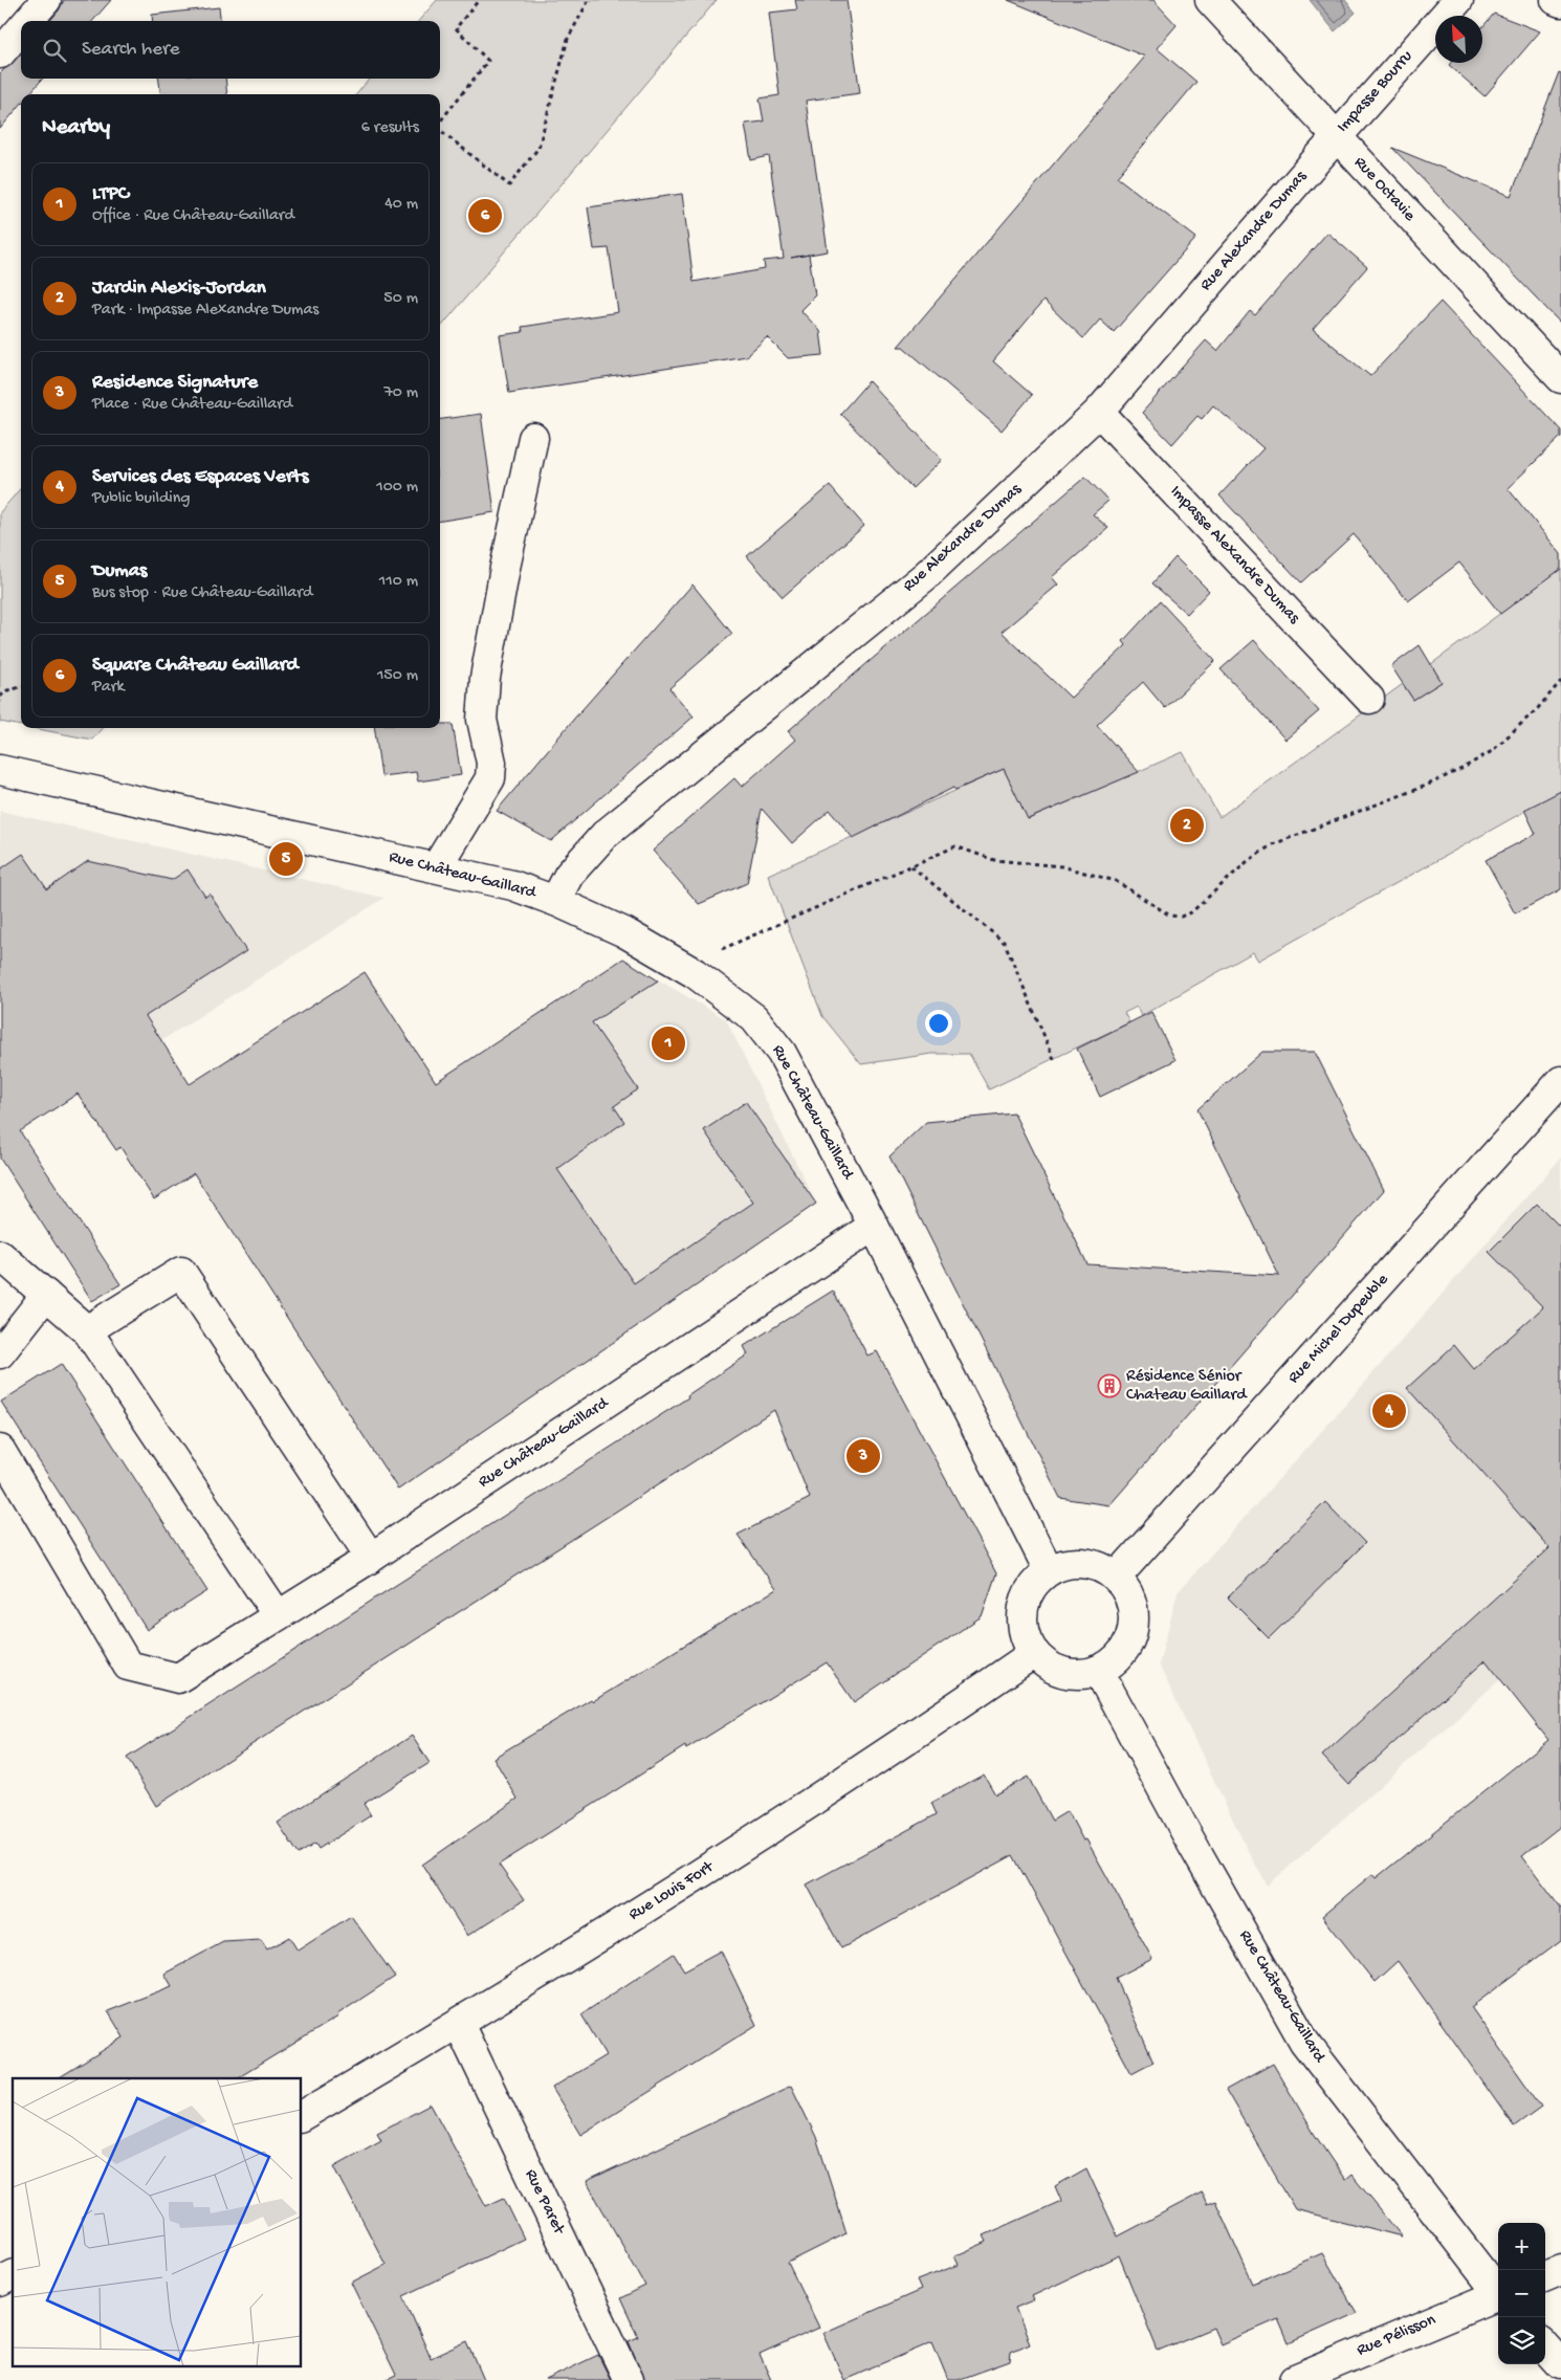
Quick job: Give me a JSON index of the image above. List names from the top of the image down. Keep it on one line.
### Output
{"streets":{"street":["Impasse Bourru","Rue Octavie","Rue Alexandre Dumas","Impasse Alexandre Dumas","Rue Château-Gaillard","Rue Michel Dupeuble","Rue Louis Fort","Rue Paret","Rue Pélisson"]},"crossings":[["Impasse Bourru","Rue Octavie"],["Impasse Bourru","Rue Alexandre Dumas"],["Rue Octavie","Rue Alexandre Dumas"],["Rue Alexandre Dumas","Impasse Alexandre Dumas"],["Rue Alexandre Dumas","Rue Château-Gaillard"],["Rue Château-Gaillard","Rue Michel Dupeuble"],["Rue Château-Gaillard","Rue Louis Fort"],["Rue Michel Dupeuble","Rue Louis Fort"],["Rue Louis Fort","Rue Paret"]],"places":{"building":["Résidence Sénior Chateau Gaillard"]},"north":"top left","page":{"search":"Search here","heading":["Nearby","6 results"],"list":[{"mark":"1","name":"LTPC","note":"Office · Rue Château-Gaillard","value":"40 m"},{"mark":"2","name":"Jardin Alexis-Jordan","note":"Park · Impasse Alexandre Dumas","value":"50 m"},{"mark":"3","name":"Residence Signature","note":"Place · Rue Château-Gaillard","value":"70 m"},{"mark":"4","name":"Services des Espaces Verts","note":"Public building","value":"100 m"},{"mark":"5","name":"Dumas","note":"Bus stop · Rue Château-Gaillard","value":"110 m"},{"mark":"6","name":"Square Château Gaillard","note":"Park","value":"150 m"}],"pins":["6","2","5","1","4","3"],"map_buttons":["+","−"]}}
